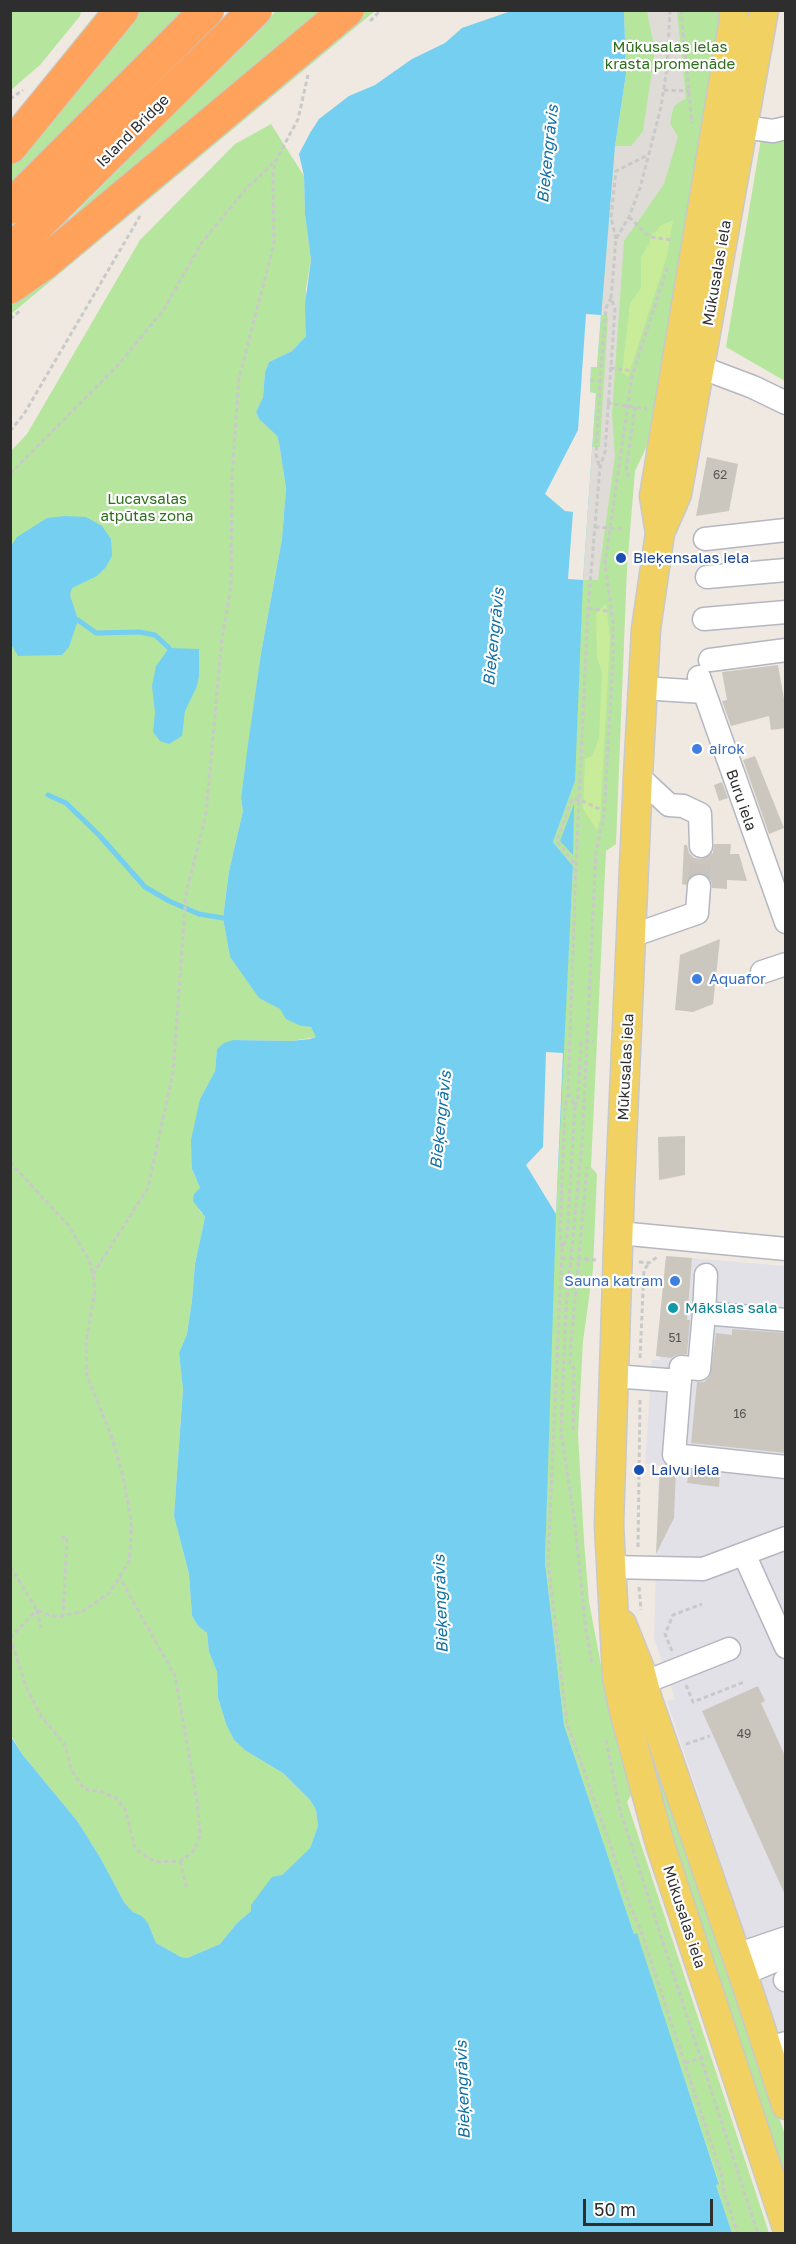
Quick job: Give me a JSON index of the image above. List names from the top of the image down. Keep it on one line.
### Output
{"streets":{"highway":["Island Bridge"],"main road":["Mūkusalas iela"],"street":["Buru iela"]},"water":["Bieķengrāvis"],"parks":["Mūkusalas ielas krasta promenāde","Lucavsalas atpūtas zona"],"places":["Bieķensalas iela","airok","Aquafor","Sauna katram","Mākslas sala","Laivu iela"],"house_numbers":["62","51","16","49"],"scale_bar":"50 m"}
